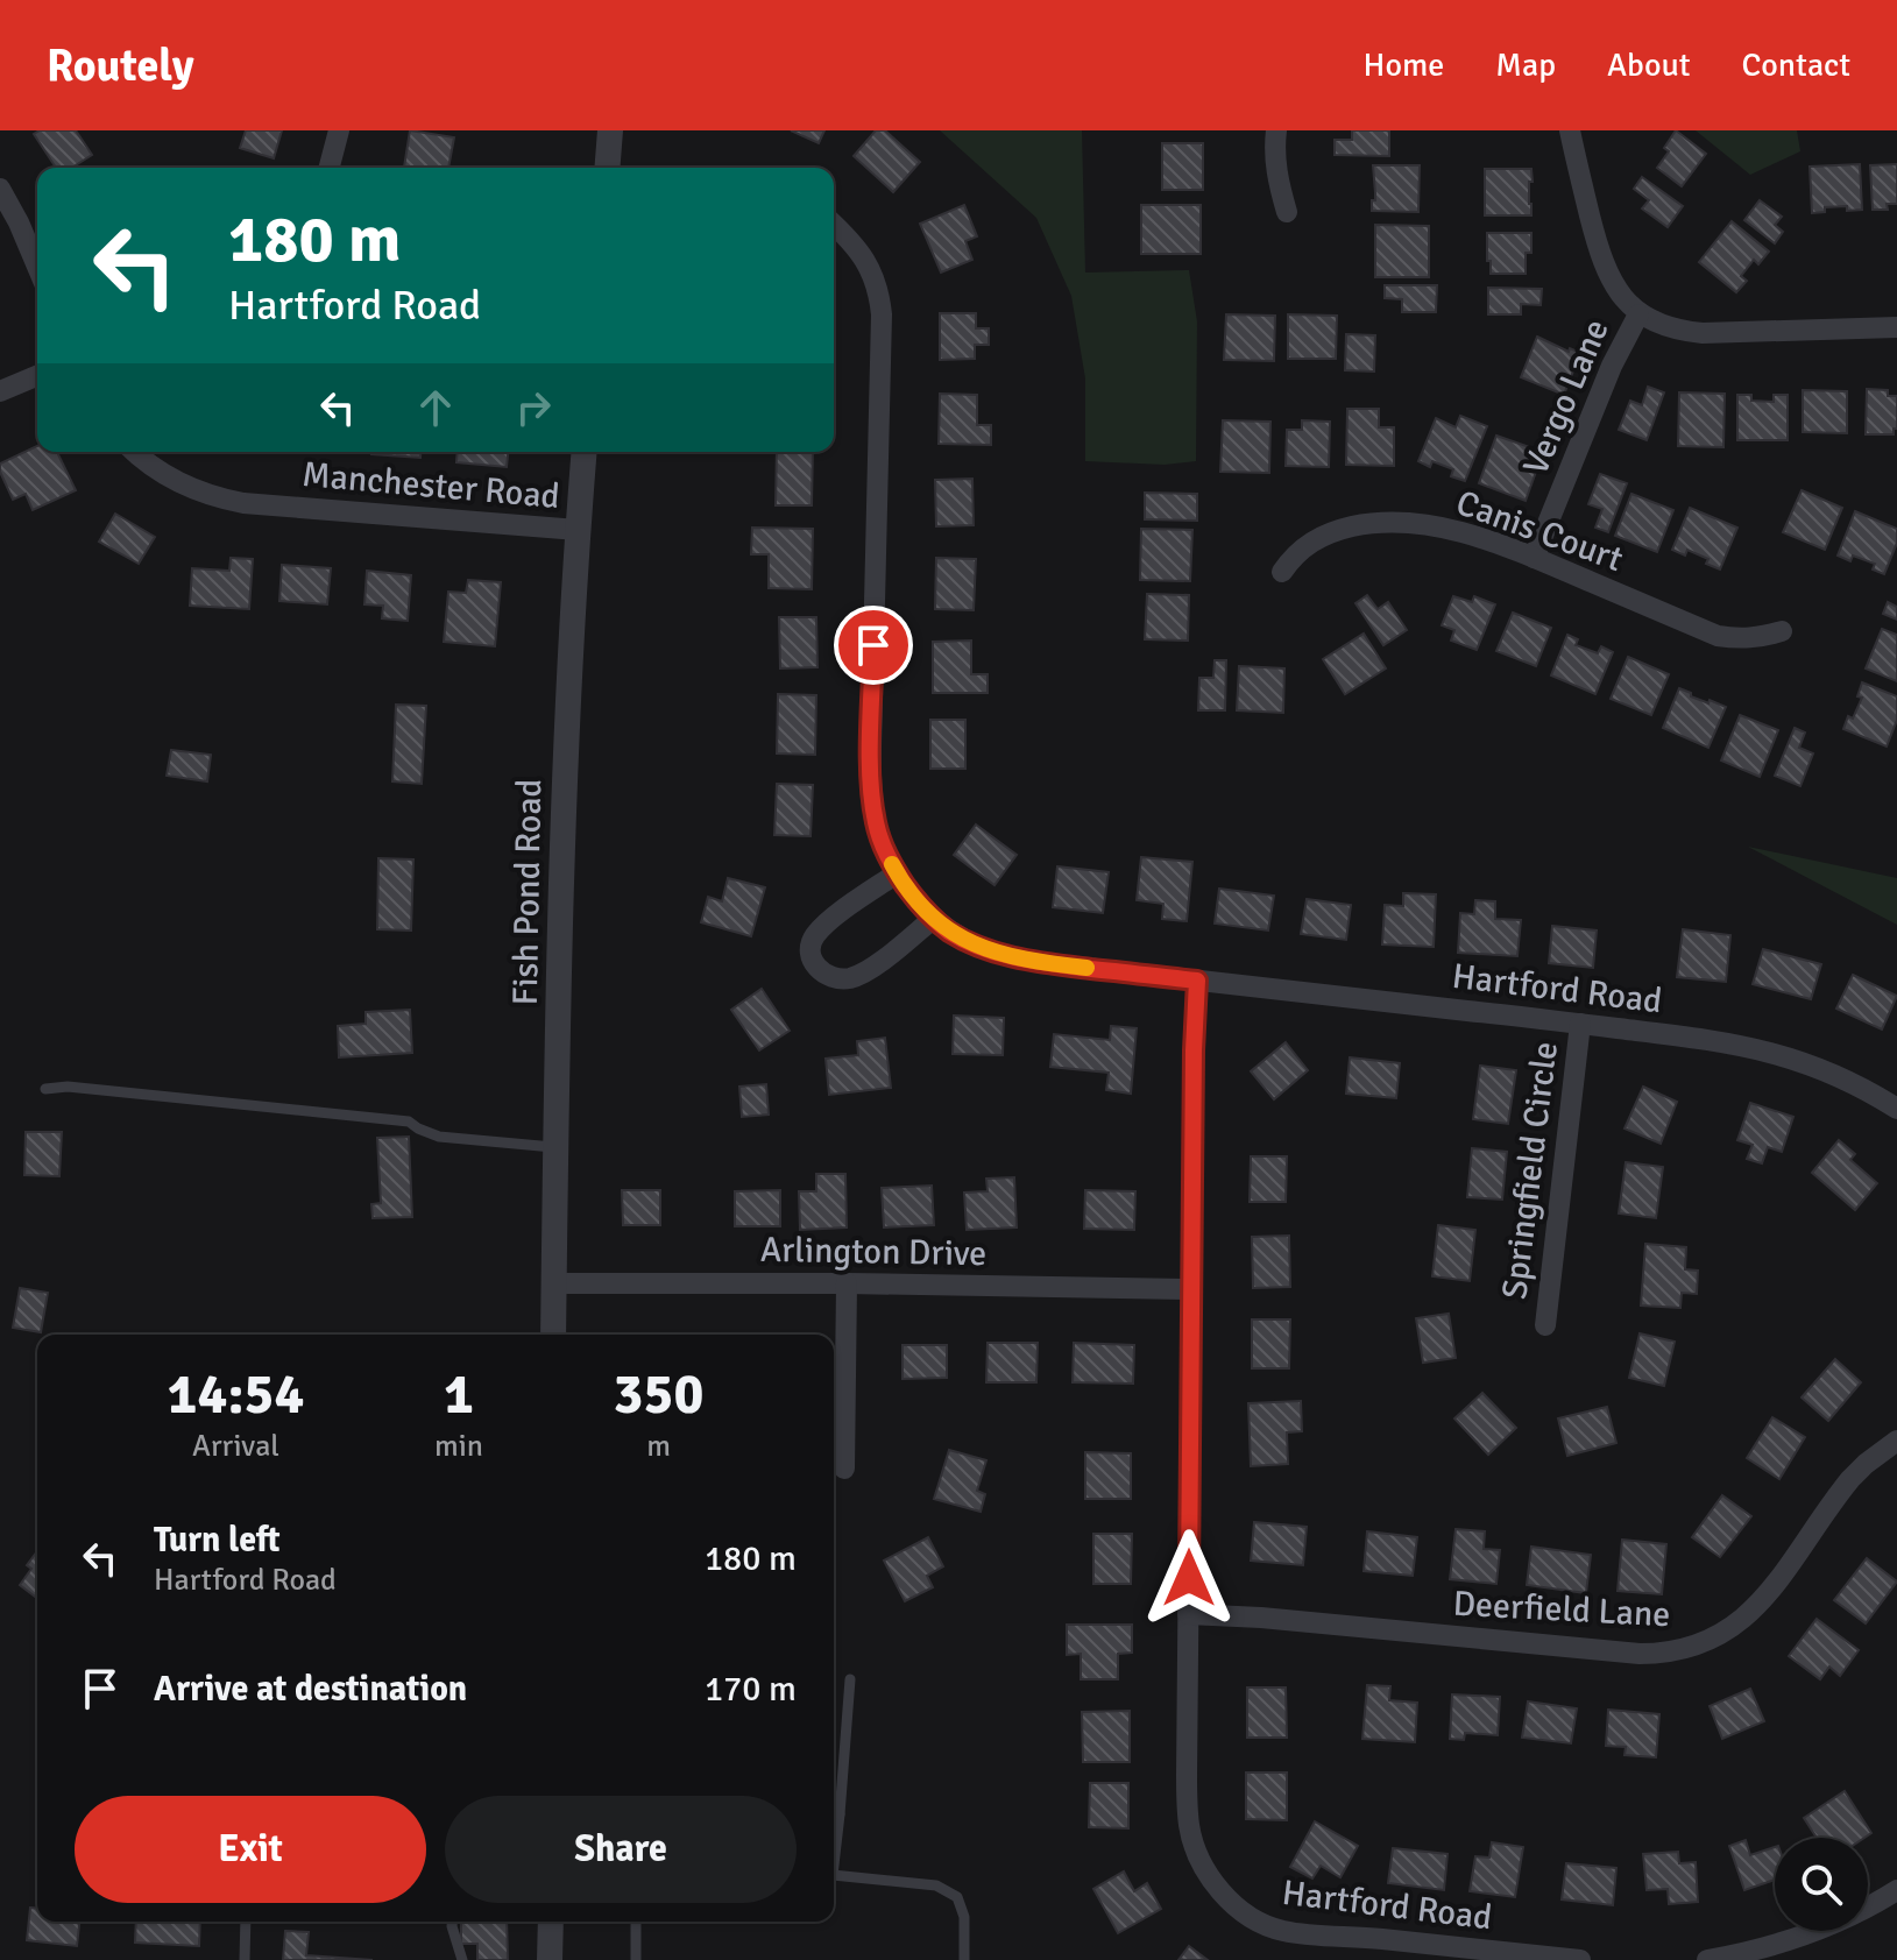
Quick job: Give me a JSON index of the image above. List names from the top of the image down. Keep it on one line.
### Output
{"streets":{"street":["Vergo Lane","Manchester Road","Canis Court","Fish Pond Road","Hartford Road","Springfield Circle","Arlington Drive","Deerfield Lane"]},"crossings":[["Vergo Lane","Canis Court"],["Manchester Road","Fish Pond Road"],["Fish Pond Road","Arlington Drive"],["Hartford Road","Springfield Circle"],["Hartford Road","Arlington Drive"],["Hartford Road","Deerfield Lane"]],"page":{"header":"Routely","nav":["Home","Map","About","Contact"],"turn":["180 m","Hartford Road"],"eta":["14:54","Arrival","1","min","350","m"],"list":[{"name":"Turn left","note":"Hartford Road","value":"180 m"},{"name":"Arrive at destination","value":"170 m"}],"buttons":["Exit","Share"]}}
